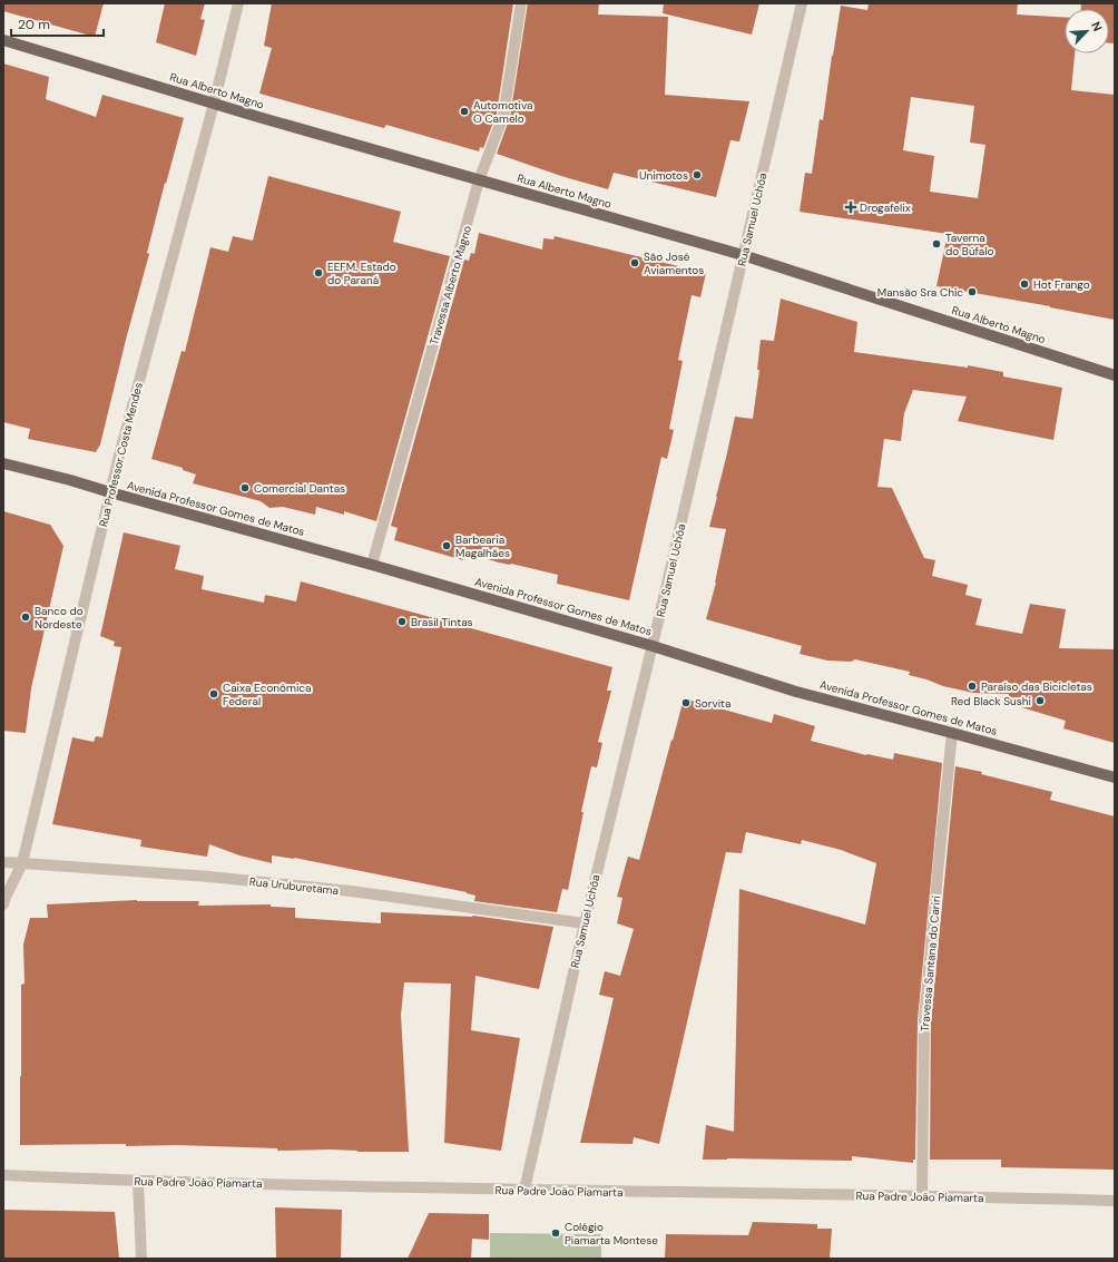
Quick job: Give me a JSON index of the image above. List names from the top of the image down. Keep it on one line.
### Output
{"streets":{"main road":["Rua Alberto Magno","Avenida Professor Gomes de Matos"],"street":["Rua Samuel Uchôa","Travessa Alberto Magno","Rua Professor Costa Mendes","Rua Uruburetama","Travessa Santana do Cariri","Rua Padre João Piamarta"]},"crossings":[["Rua Alberto Magno","Rua Samuel Uchôa"],["Rua Alberto Magno","Travessa Alberto Magno"],["Rua Alberto Magno","Rua Professor Costa Mendes"],["Rua Samuel Uchôa","Avenida Professor Gomes de Matos"],["Rua Samuel Uchôa","Rua Uruburetama"],["Rua Samuel Uchôa","Rua Padre João Piamarta"],["Travessa Alberto Magno","Avenida Professor Gomes de Matos"],["Rua Professor Costa Mendes","Avenida Professor Gomes de Matos"],["Rua Professor Costa Mendes","Rua Uruburetama"],["Avenida Professor Gomes de Matos","Travessa Santana do Cariri"],["Travessa Santana do Cariri","Rua Padre João Piamarta"]],"places":{"other":["Automotiva O Camelo","Unimotos","Taverna do Búfalo","São José Aviamentos","EEFM. Estado do Paraná","Hot Frango","Mansão Sra Chic","Comercial Dantas","Barbearia Magalhães","Banco do Nordeste","Brasil Tintas","Paraíso das Bicicletas","Caixa Econômica Federal","Red Black Sushi","Sorvita","Colégio Piamarta Montese"],"health":["Drogafelix"]},"scale_bar":"20 m","north":"top right"}
